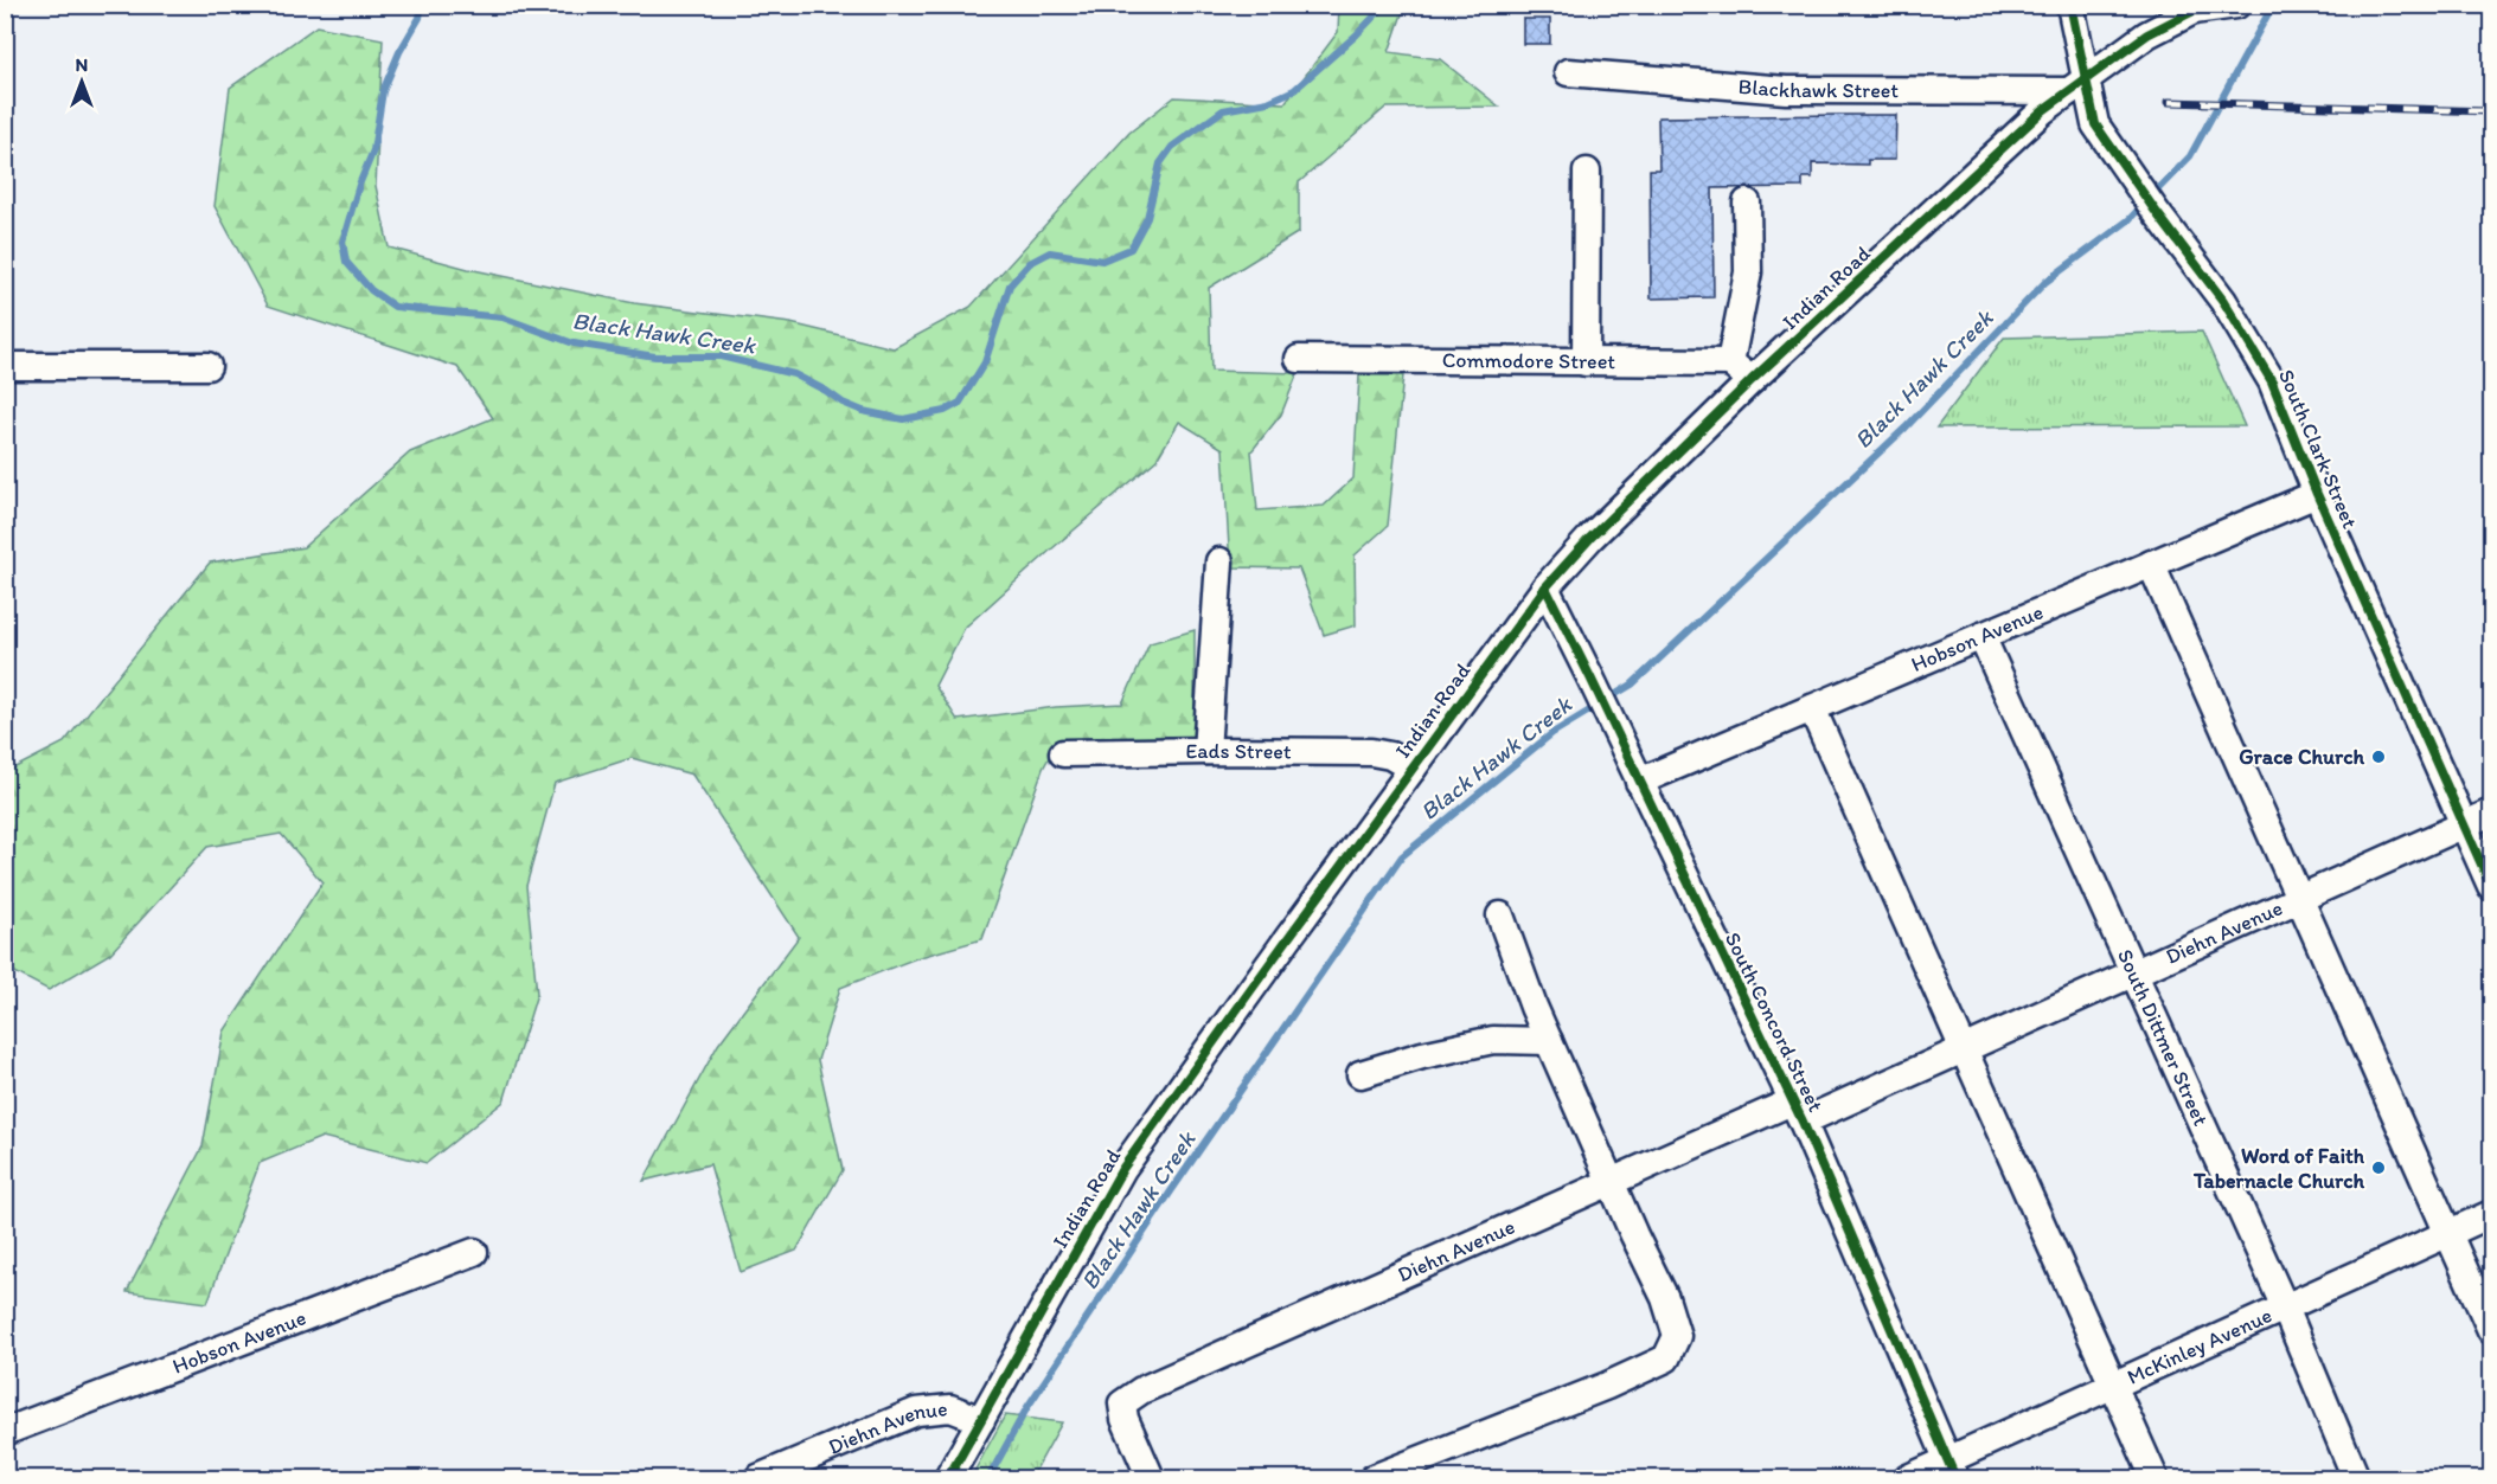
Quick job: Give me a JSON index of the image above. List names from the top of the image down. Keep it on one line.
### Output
{"streets":{"street":["Blackhawk Street","Indian Road","Commodore Street","South Clark Street","Hobson Avenue","Eads Street","Diehn Avenue","South Concord Street","South Dittmer Street","McKinley Avenue"]},"crossings":[["Blackhawk Street","Indian Road"],["Blackhawk Street","South Clark Street"],["Indian Road","South Clark Street"],["Indian Road","Eads Street"],["Indian Road","Diehn Avenue"],["Indian Road","South Concord Street"],["South Clark Street","Hobson Avenue"],["South Clark Street","Diehn Avenue"],["Hobson Avenue","South Concord Street"],["Hobson Avenue","South Dittmer Street"],["Diehn Avenue","South Concord Street"],["Diehn Avenue","South Dittmer Street"],["South Concord Street","McKinley Avenue"],["South Dittmer Street","McKinley Avenue"]],"water":["Black Hawk Creek"],"places":["Grace Church","Word of Faith Tabernacle Church"],"north":"top"}
